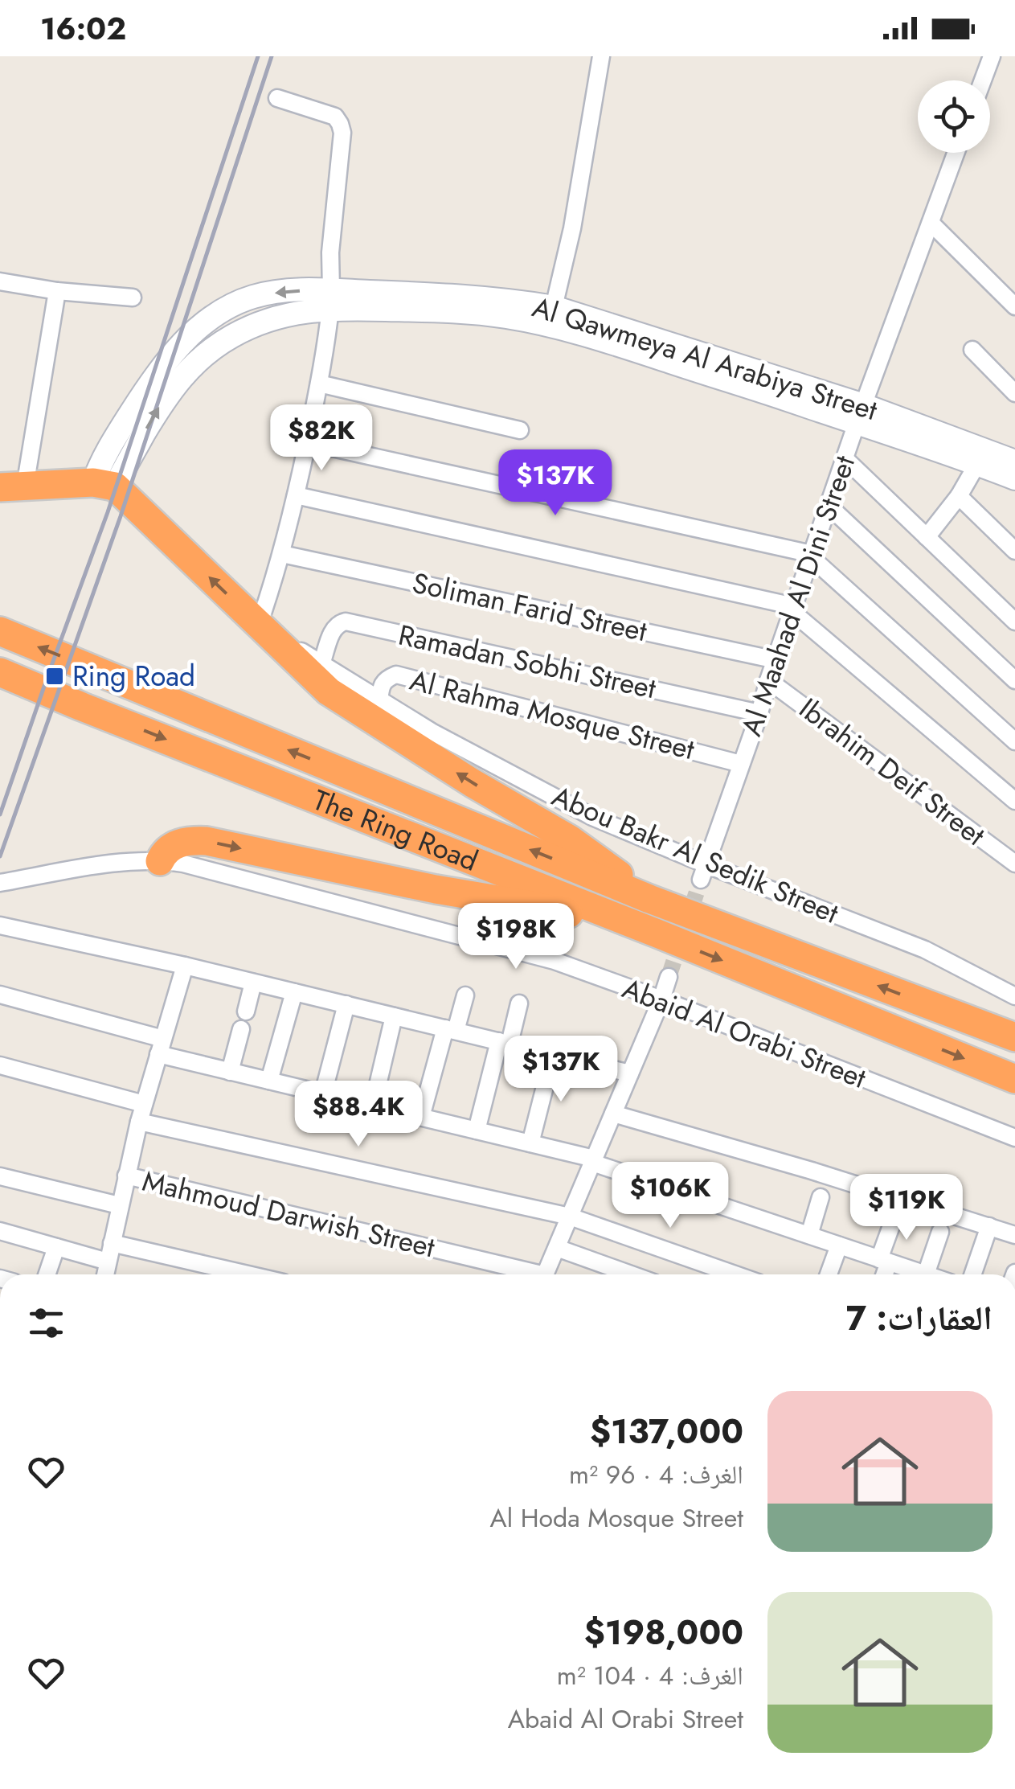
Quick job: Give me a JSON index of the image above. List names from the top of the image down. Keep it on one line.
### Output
{"streets":{"highway":["The Ring Road"],"street":["Al Qawmeya Al Arabiya Street","Al Maahad Al Dini Street","Soliman Farid Street","Ramadan Sobhi Street","Al Rahma Mosque Street","Ibrahim Deif Street","Abou Bakr Al Sedik Street","Abaid Al Orabi Street","Mahmoud Darwish Street"]},"crossings":[["Al Qawmeya Al Arabiya Street","Al Maahad Al Dini Street"],["Al Maahad Al Dini Street","Soliman Farid Street"],["Al Maahad Al Dini Street","Ramadan Sobhi Street"],["Al Maahad Al Dini Street","Al Rahma Mosque Street"],["Al Maahad Al Dini Street","Ibrahim Deif Street"],["Al Maahad Al Dini Street","Abou Bakr Al Sedik Street"],["Ramadan Sobhi Street","Abou Bakr Al Sedik Street"],["Al Rahma Mosque Street","Abou Bakr Al Sedik Street"]],"places":{"transit":["Ring Road"]},"page":{"status":"16:02","price":["$82K","$137K","$198K","$137K","$88.4K","$106K","$119K"],"heading":"العقارات: 7","list":[{"name":"$137,000","note":"الغرف: 4 · 96 m² · Al Hoda Mosque Street"},{"name":"$198,000","note":"الغرف: 4 · 104 m² · Abaid Al Orabi Street"}]}}
